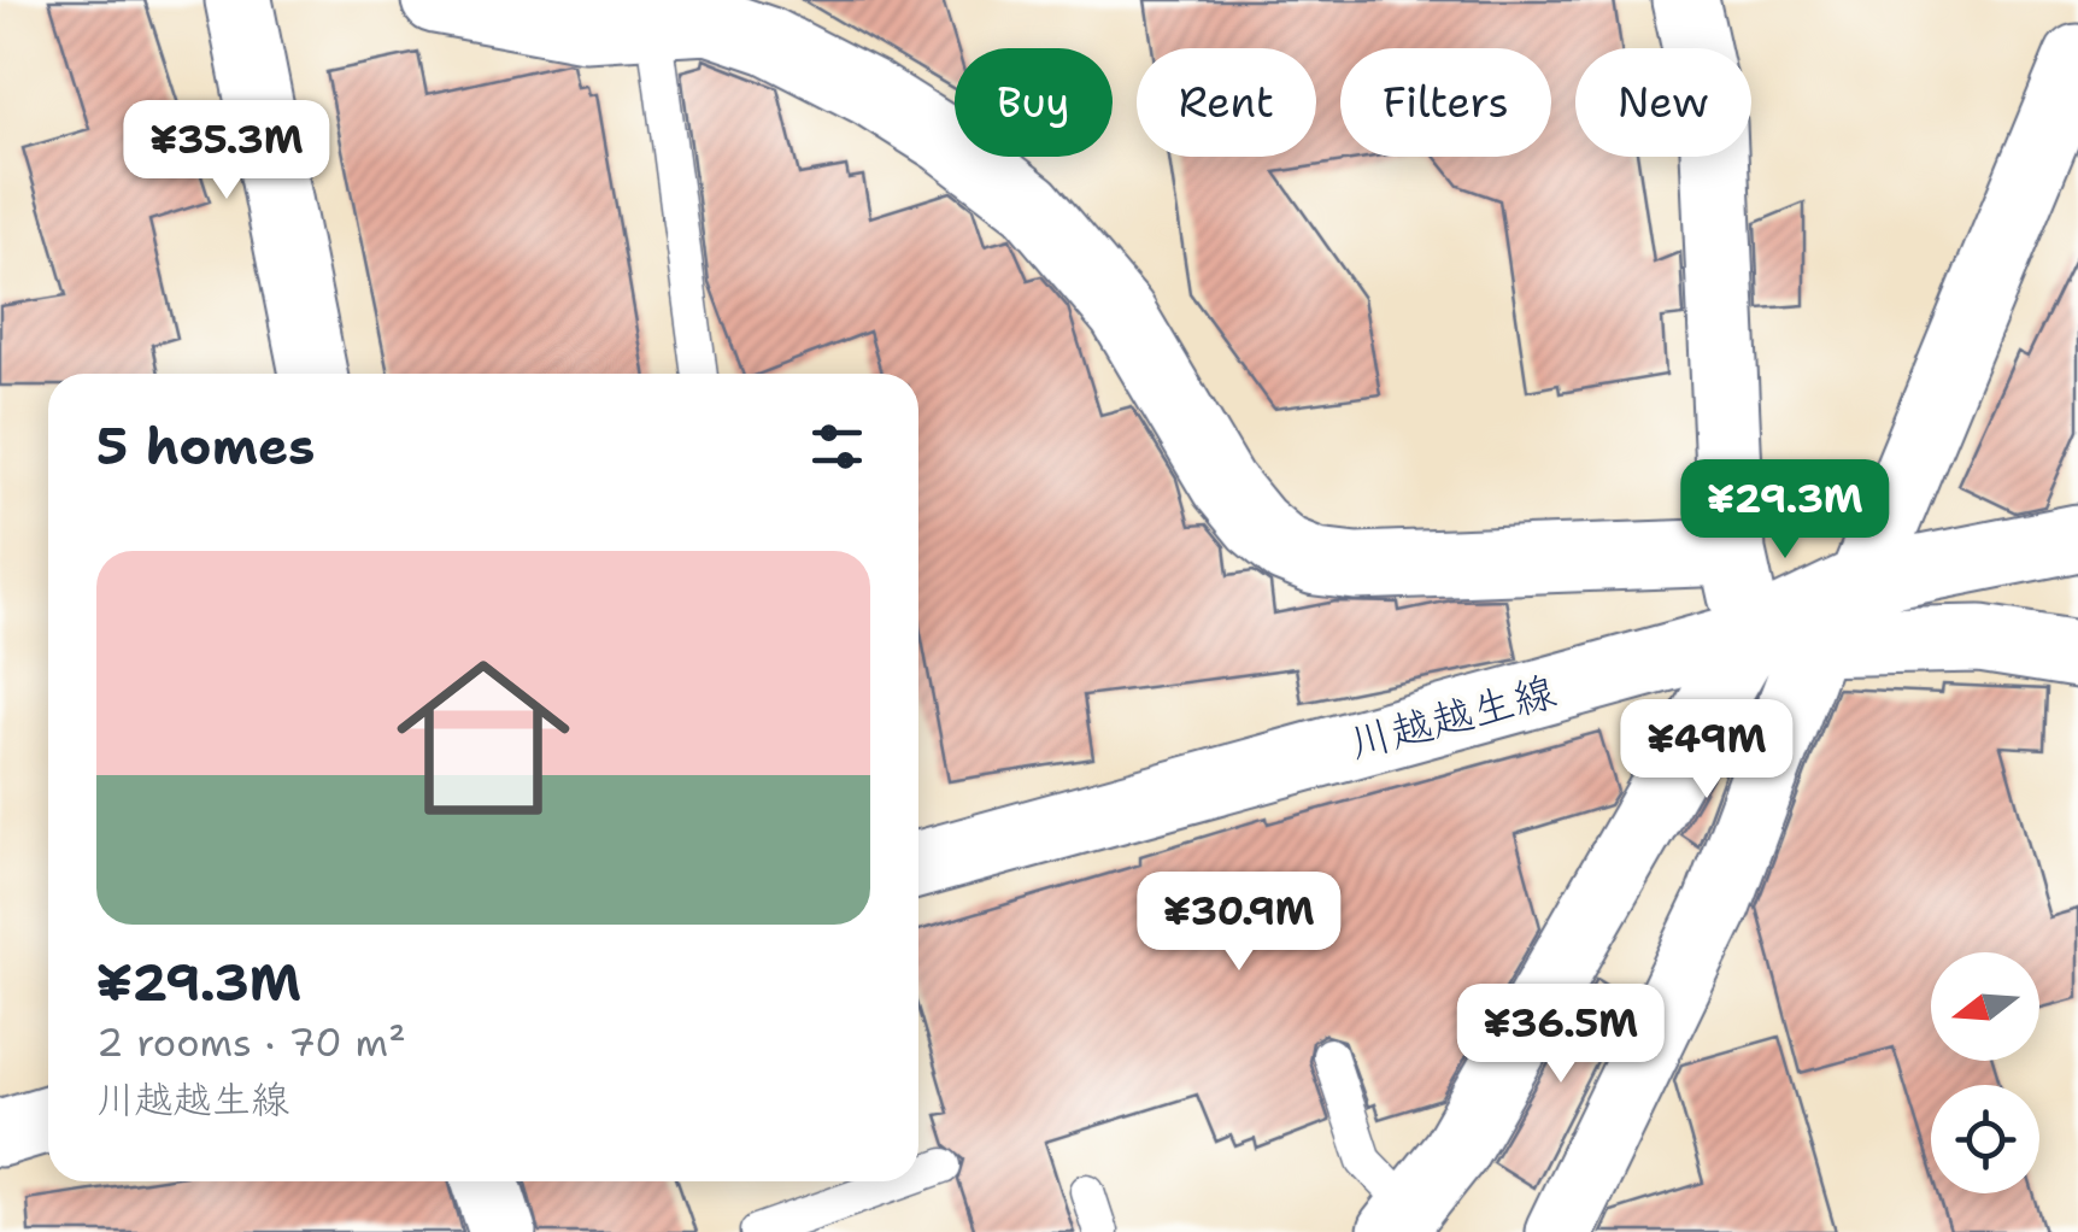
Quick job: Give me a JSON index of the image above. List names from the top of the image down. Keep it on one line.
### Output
{"streets":{"street":["川越越生線"]},"north":"left","page":{"chip":["Buy","Rent","Filters","New"],"price":["¥35.3M","¥29.3M","¥49M","¥30.9M","¥36.5M"],"heading":"5 homes","list":[{"name":"¥29.3M","note":"2 rooms · 70 m² · 川越越生線"}]}}
